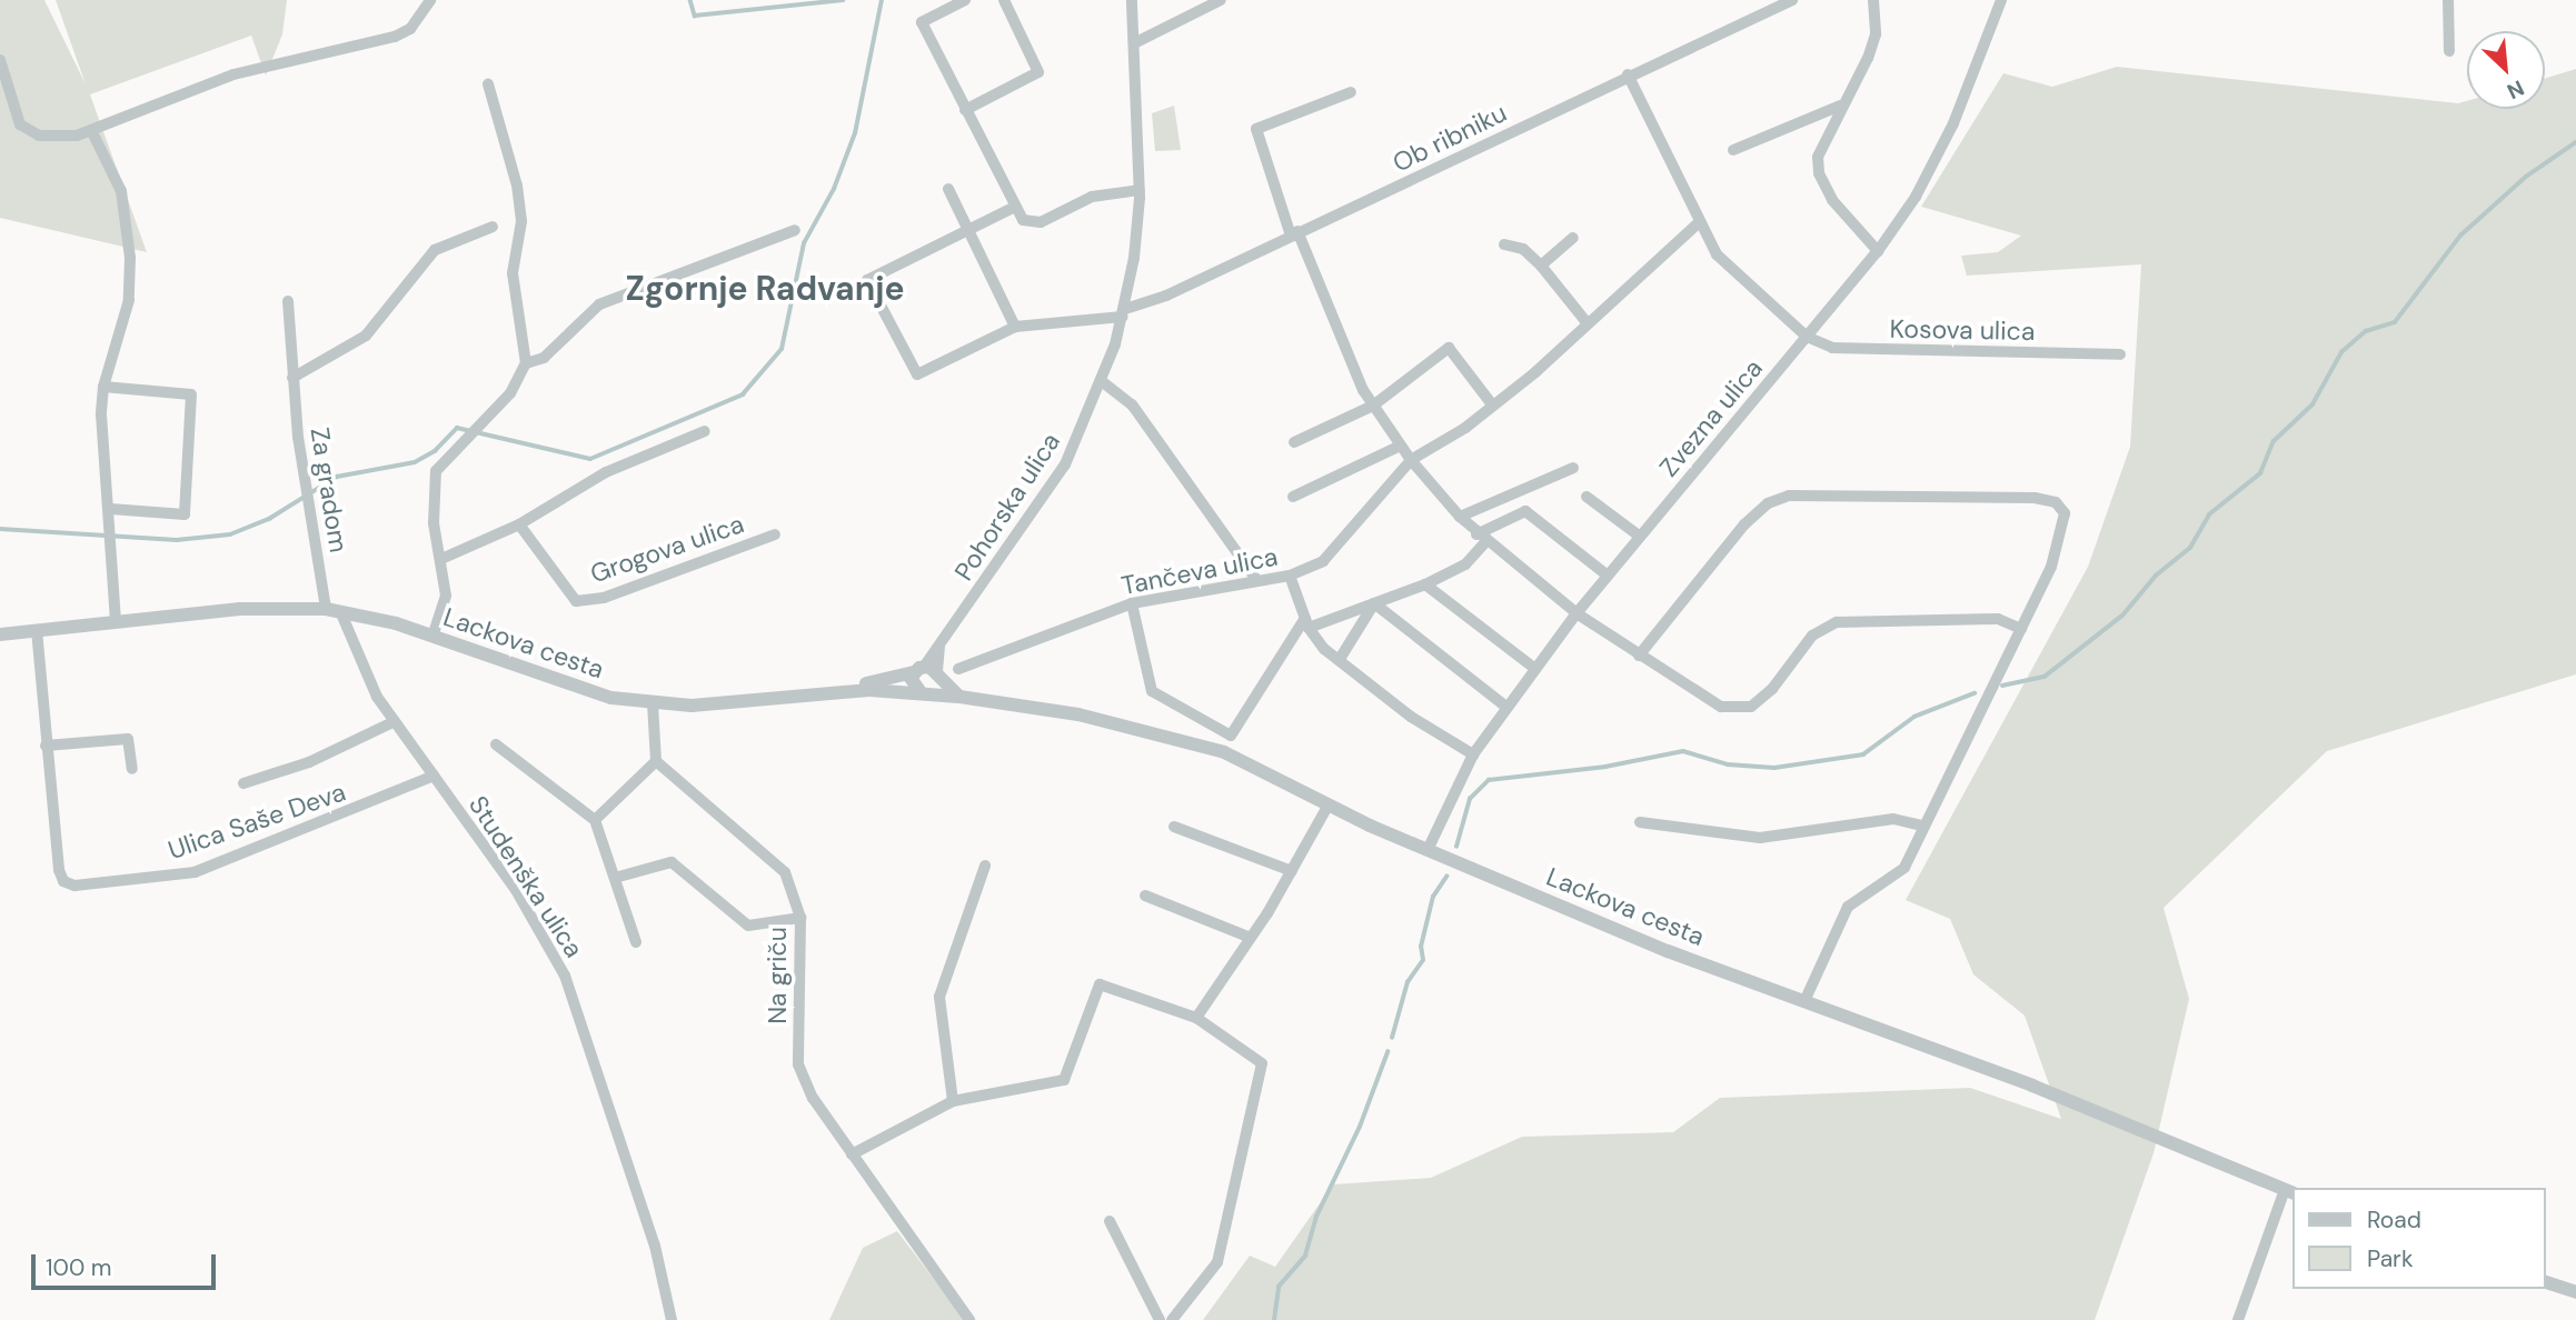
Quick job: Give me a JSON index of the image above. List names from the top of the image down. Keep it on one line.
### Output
{"streets":{"street":["Ob ribniku","Kosova ulica","Zvezna ulica","Za gradom","Pohorska ulica","Grogova ulica","Tančeva ulica","Lackova cesta","Ulica Saše Deva","Studenška ulica","Na griču"]},"crossings":[["Ob ribniku","Pohorska ulica"],["Kosova ulica","Zvezna ulica"],["Zvezna ulica","Lackova cesta"],["Za gradom","Lackova cesta"],["Za gradom","Studenška ulica"],["Lackova cesta","Ulica Saše Deva"],["Lackova cesta","Studenška ulica"],["Ulica Saše Deva","Studenška ulica"]],"districts":["Zgornje Radvanje"],"legend":["Road","Park"],"scale_bar":"100 m","north":"bottom right"}
